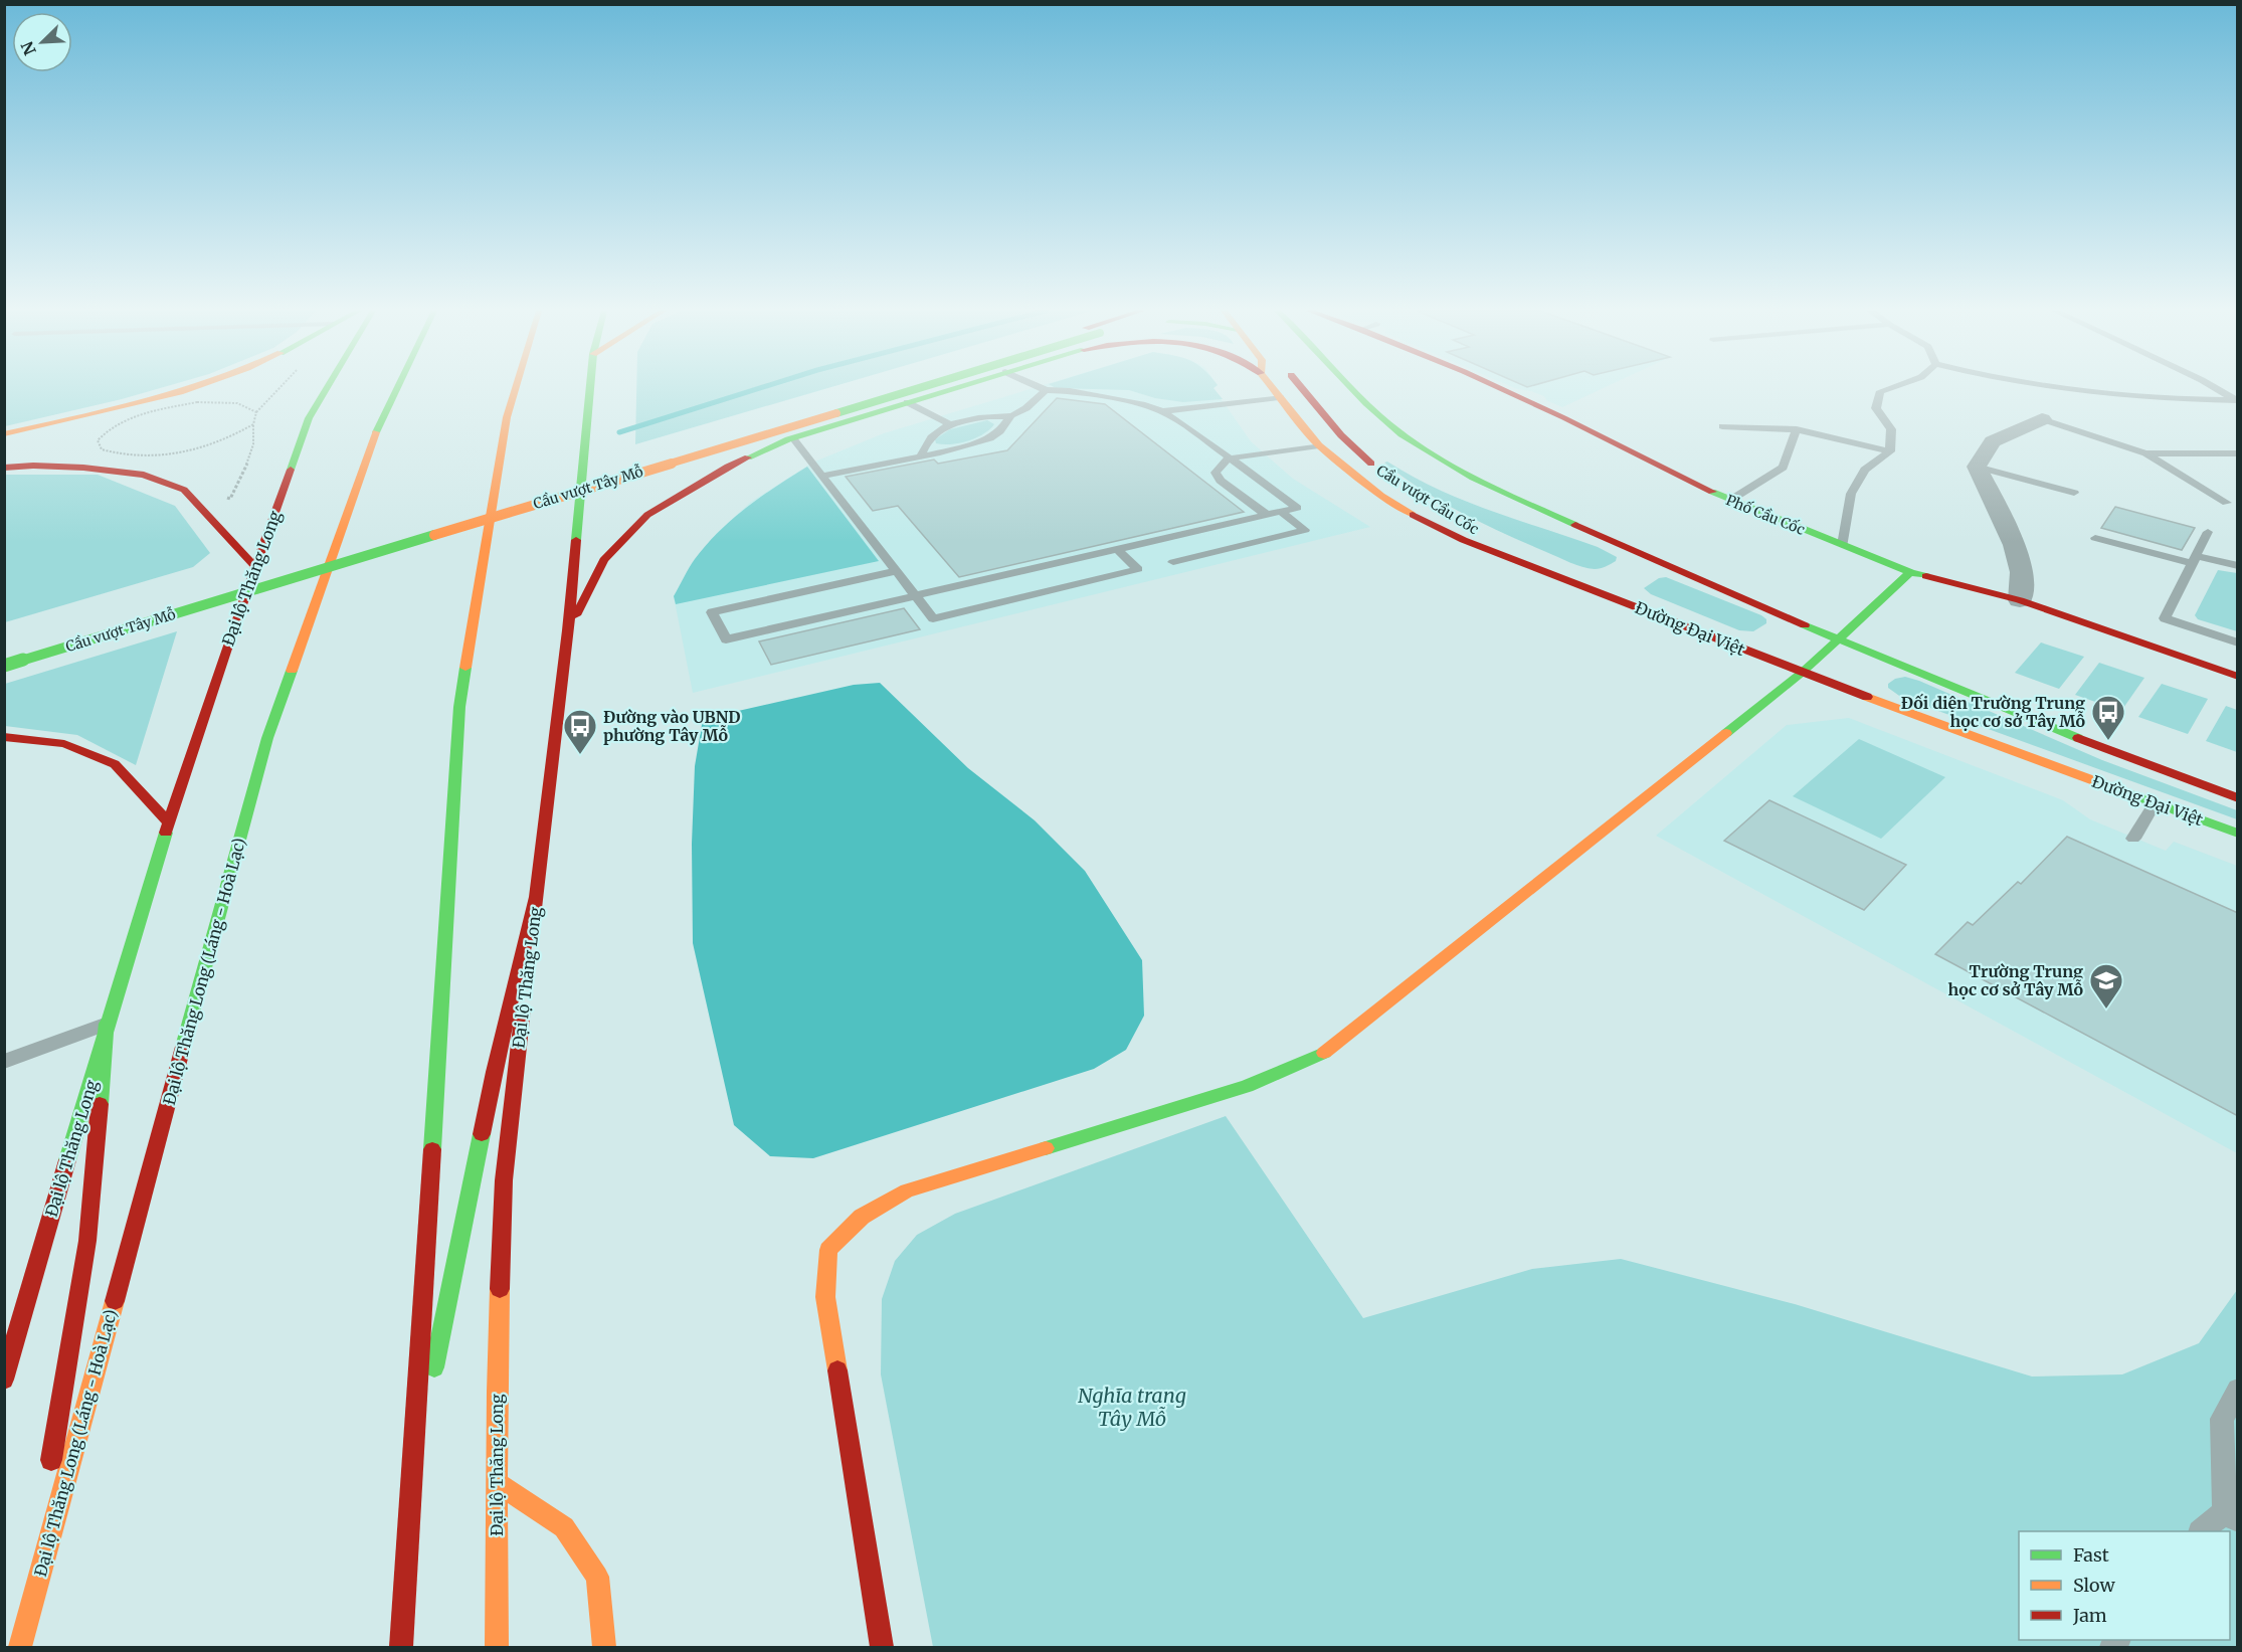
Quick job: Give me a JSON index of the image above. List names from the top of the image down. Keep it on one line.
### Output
{"streets":{"main road":["Cầu vượt Tây Mỗ","Cầu vượt Cầu Cốc","Phố Cầu Cốc","Đại lộ Thăng Long","Đường Đại Việt","Đại lộ Thăng Long (Láng - Hoà Lạc)"]},"crossings":[["Cầu vượt Cầu Cốc","Đường Đại Việt"]],"parks":["Nghĩa trang Tây Mỗ"],"places":{"bus stop":["Đối diện Trường Trung học cơ sở Tây Mỗ","Đường vào UBND phường Tây Mỗ"],"school or university":["Trường Trung học cơ sở Tây Mỗ"]},"legend":["Fast","Slow","Jam"],"north":"bottom left"}
